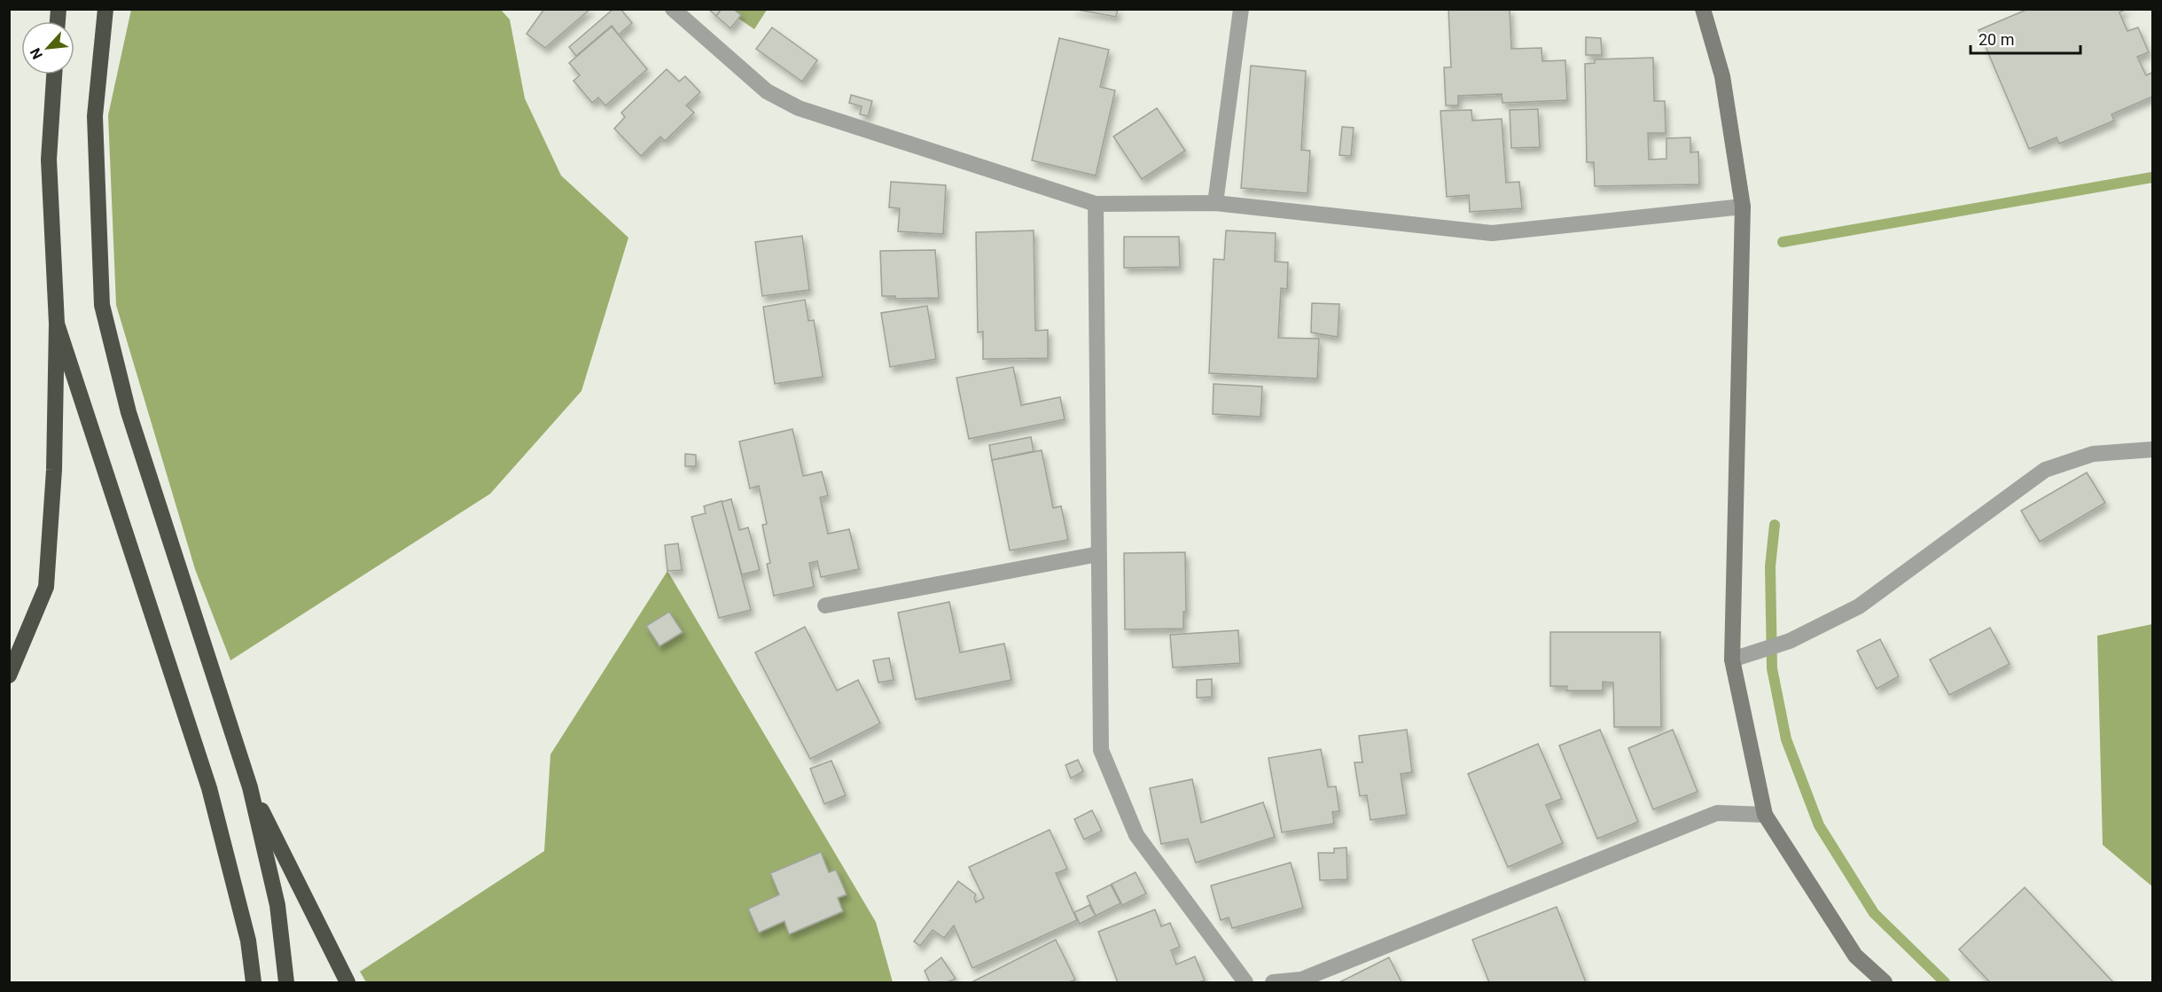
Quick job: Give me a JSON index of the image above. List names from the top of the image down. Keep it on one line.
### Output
{"scale_bar":"20 m","north":"bottom left"}
